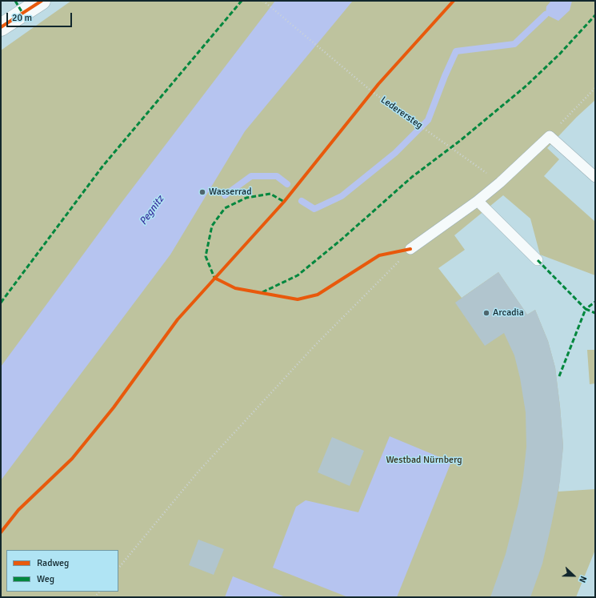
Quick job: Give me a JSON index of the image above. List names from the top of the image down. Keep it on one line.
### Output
{"streets":{"path":["Lederersteg"]},"water":["Pegnitz"],"parks":["Westbad Nürnberg"],"places":["Wasserrad","Arcadia"],"legend":["Radweg","Weg"],"scale_bar":"20 m","north":"right"}
